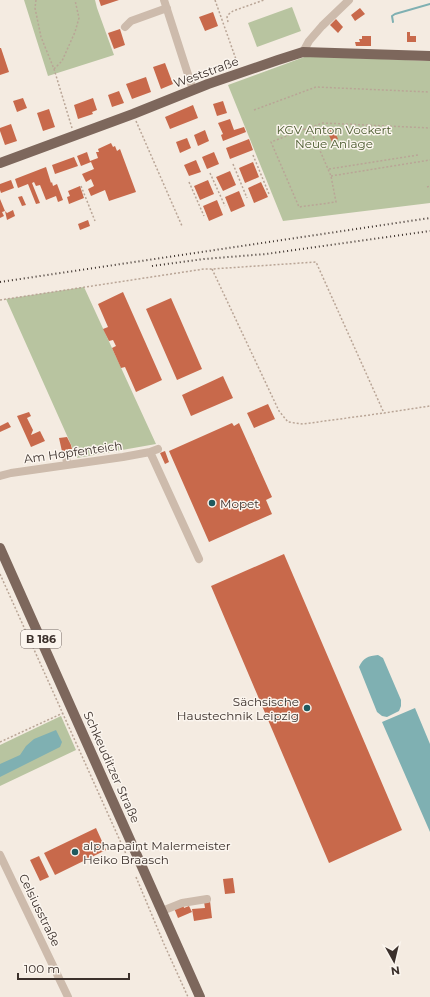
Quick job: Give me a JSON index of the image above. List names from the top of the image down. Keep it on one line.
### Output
{"streets":{"main road":["Weststraße","B 186","Schkeuditzer Straße"],"street":["Am Hopfenteich","Celsiusstraße"]},"parks":["KGV Anton Vockert Neue Anlage"],"places":["Mopet","Sächsische Haustechnik Leipzig","alphapaint Malermeister Heiko Braasch"],"scale_bar":"100 m","north":"bottom"}
